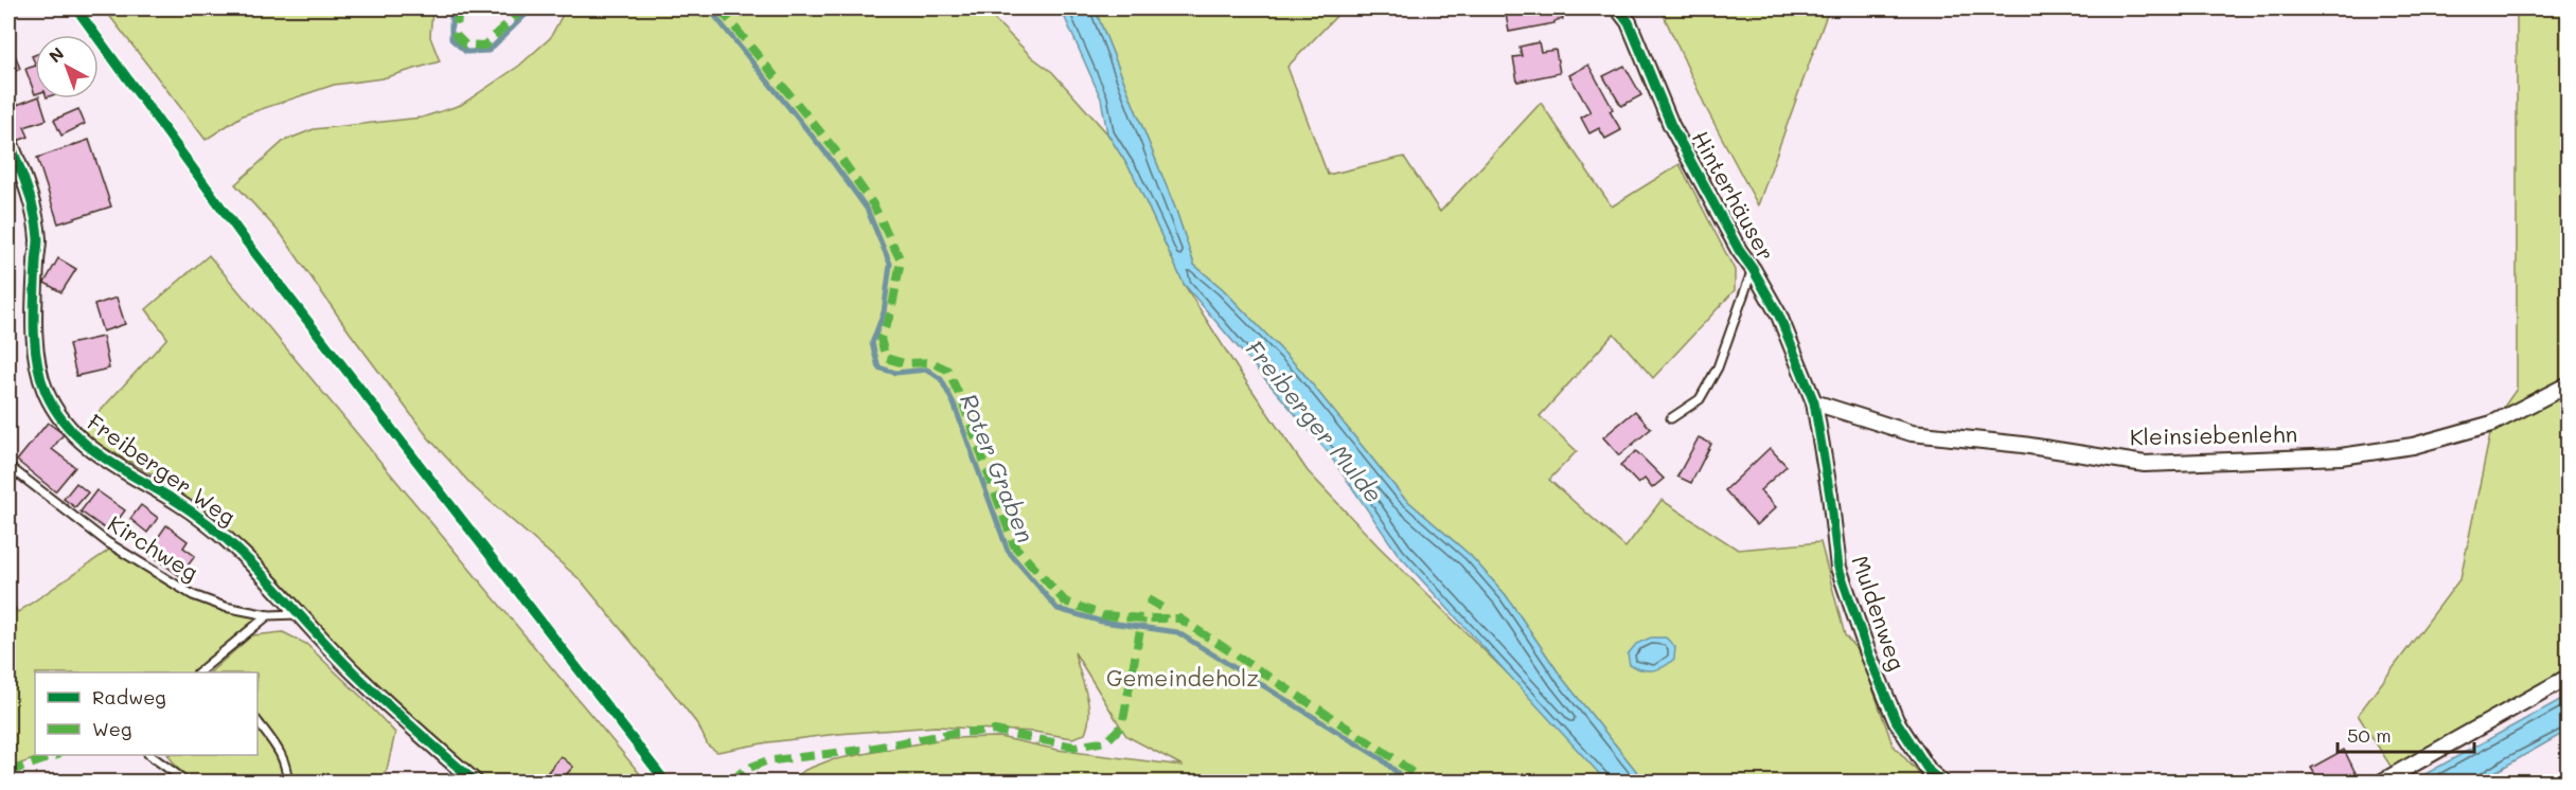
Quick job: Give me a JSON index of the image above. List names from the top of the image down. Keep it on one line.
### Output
{"streets":{"street":["Hinterhäuser","Kleinsiebenlehn","Freiberger Weg","Muldenweg"],"lane":["Kirchweg"]},"crossings":[["Hinterhäuser","Kleinsiebenlehn"],["Hinterhäuser","Muldenweg"],["Kleinsiebenlehn","Muldenweg"],["Freiberger Weg","Kirchweg"]],"water":["Freiberger Mulde","Roter Graben"],"parks":["Gemeindeholz"],"legend":["Radweg","Weg"],"scale_bar":"50 m","north":"top left"}
